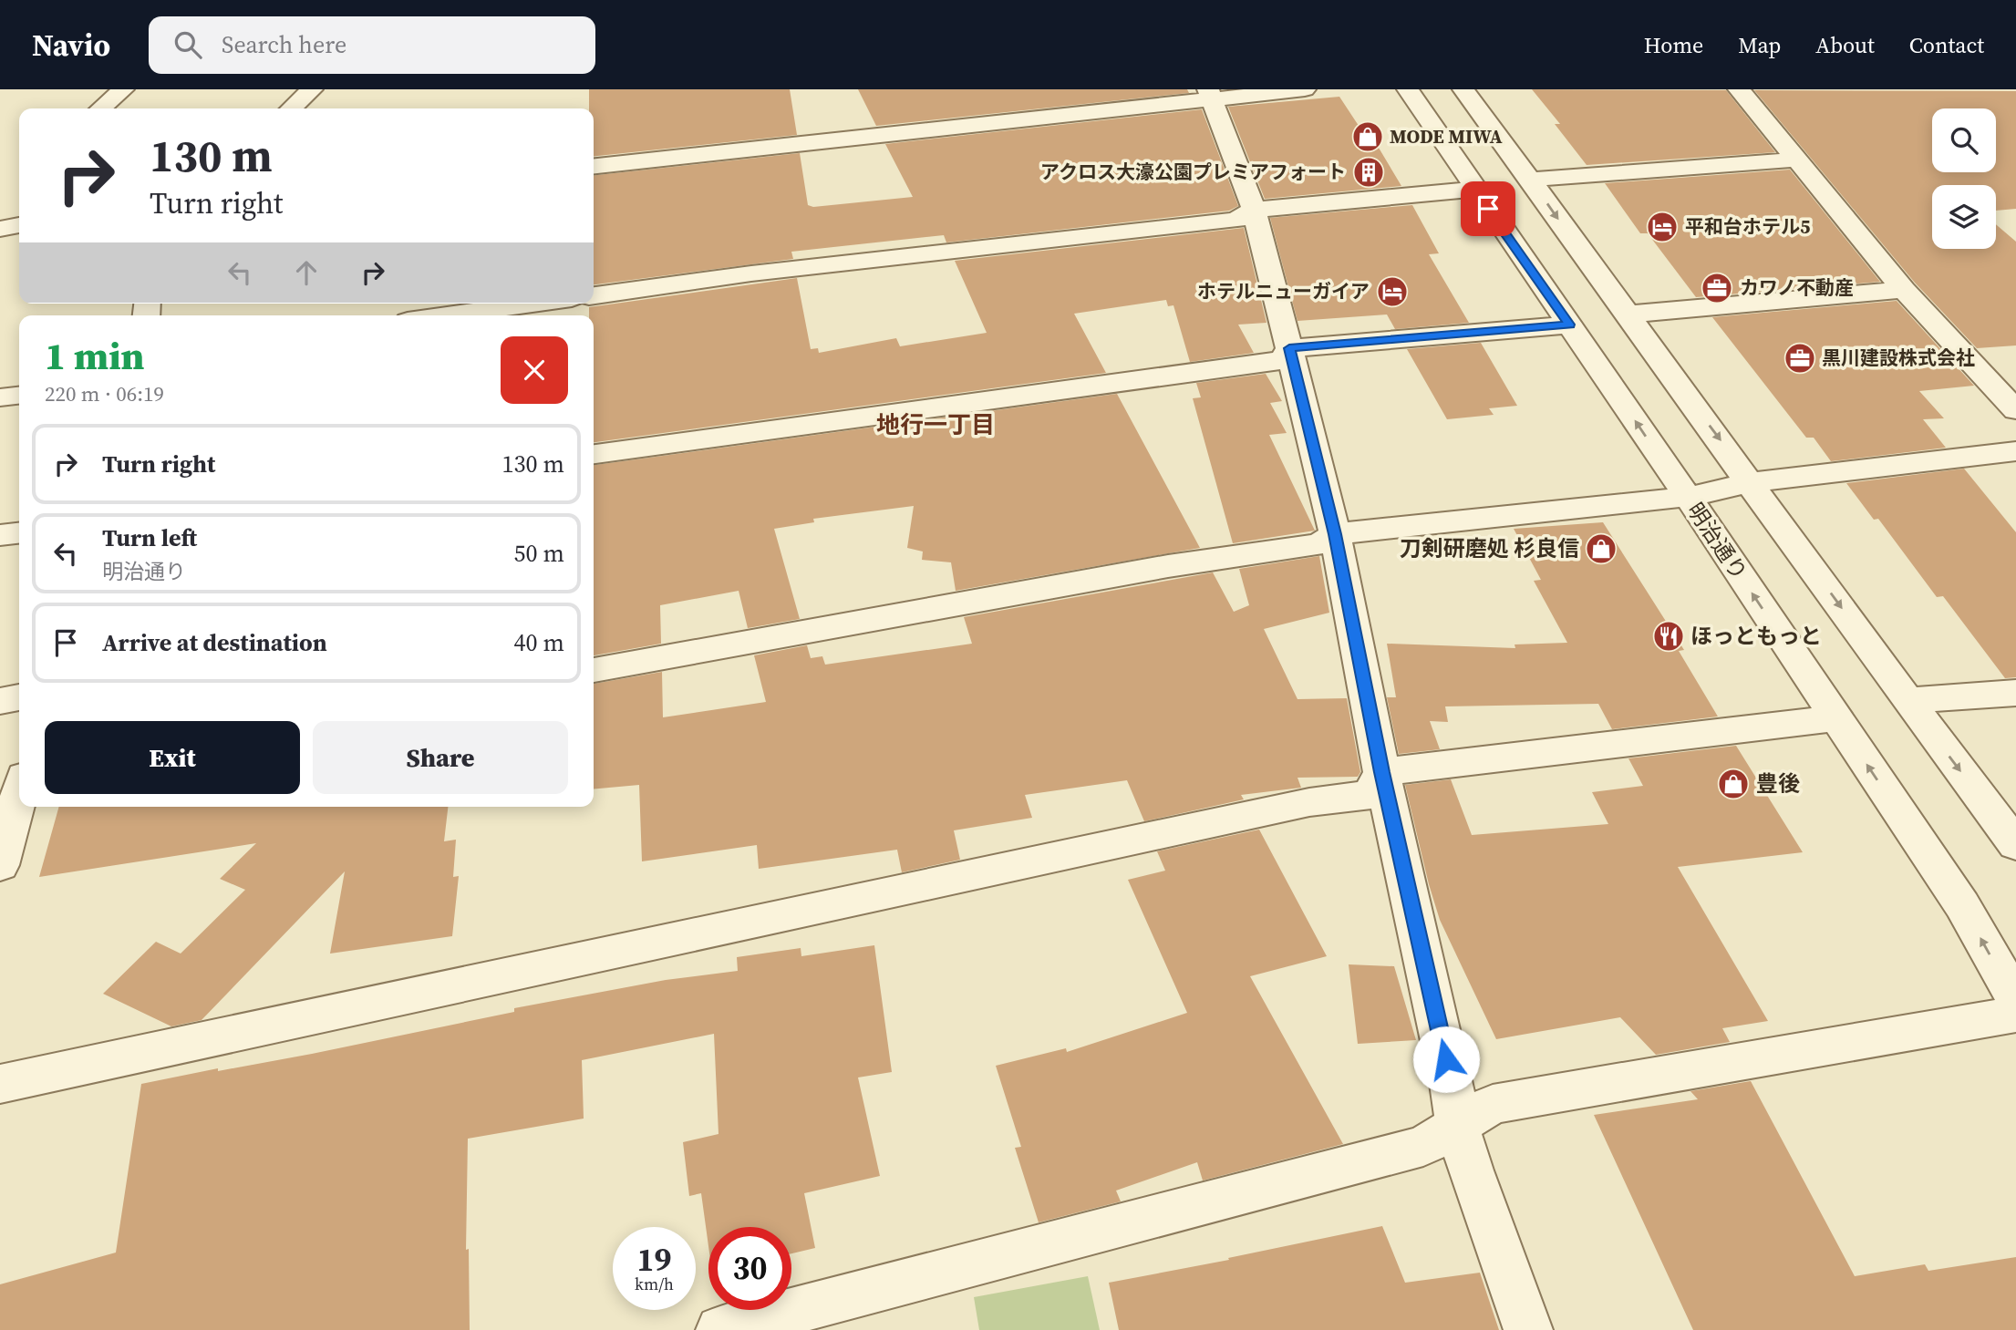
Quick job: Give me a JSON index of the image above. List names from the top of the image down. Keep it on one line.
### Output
{"streets":{"street":["明治通り"]},"districts":["地行一丁目"],"places":{"shop":["MODE MIWA","刀剣研磨処 杉良信","豊後"],"building":["アクロス大濠公園プレミアフォート"],"hotel":["平和台ホテル5","ホテルニューガイア"],"office":["カワノ不動産","黒川建設株式会社"],"restaurant":["ほっともっと"]},"page":{"header":"Navio","search":"Search here","nav":["Home","Map","About","Contact"],"turn":["130 m","Turn right"],"heading":["1 min","220 m · 06:19"],"list":[{"name":"Turn right","value":"130 m"},{"name":"Turn left","note":"明治通り","value":"50 m"},{"name":"Arrive at destination","value":"40 m"}],"buttons":["Exit","Share"],"speed":"19 km/h","limit":"30"}}
